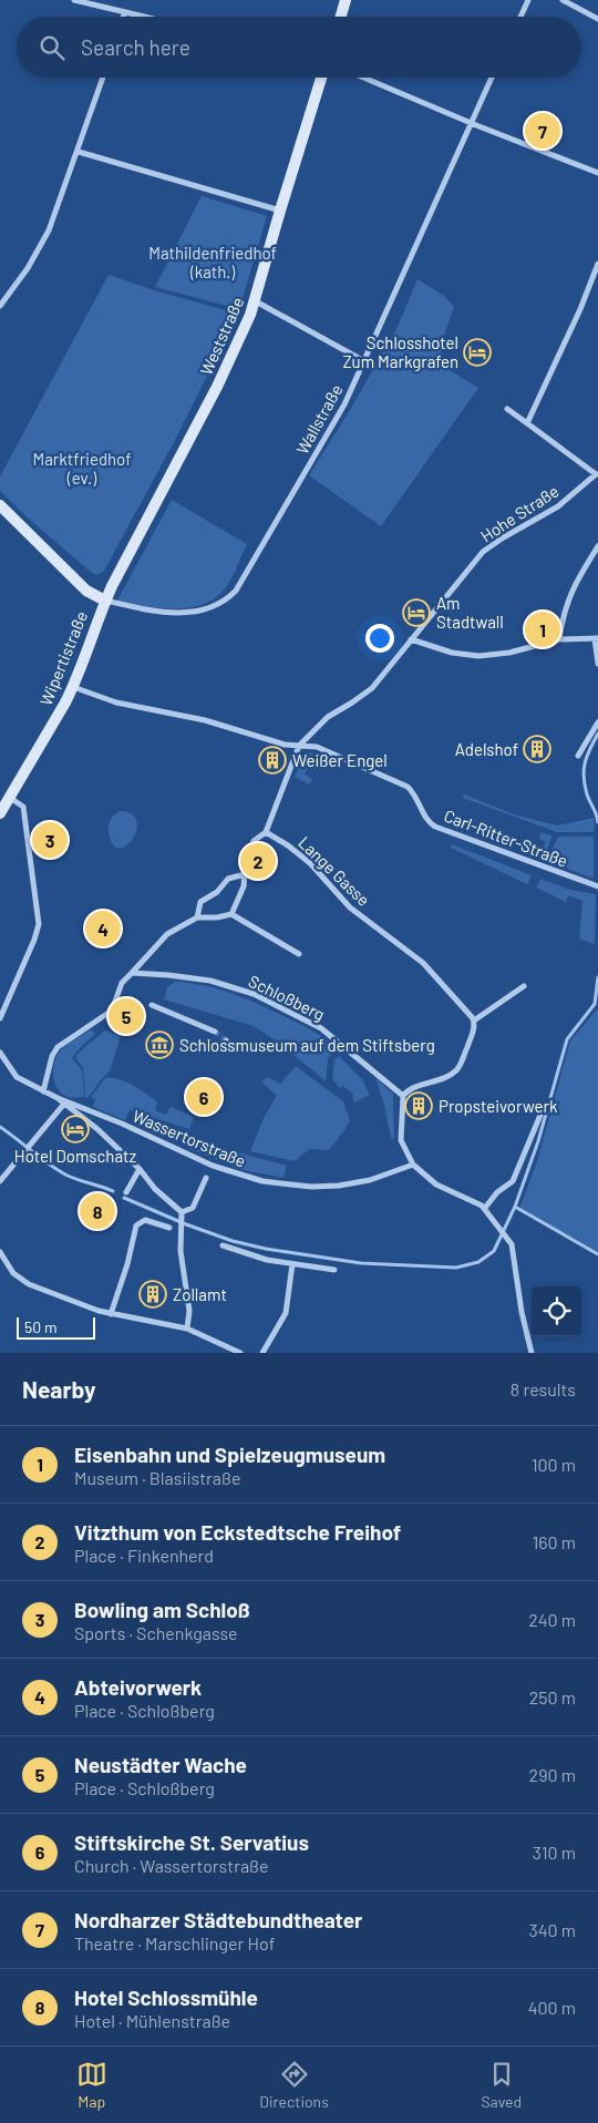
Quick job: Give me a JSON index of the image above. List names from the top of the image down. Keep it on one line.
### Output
{"streets":{"main road":["Weststraße","Wipertistraße"],"street":["Wallstraße","Hohe Straße","Carl-Ritter-Straße","Lange Gasse","Schloßberg","Wassertorstraße"]},"crossings":[["Weststraße","Wallstraße"],["Weststraße","Wipertistraße"],["Wallstraße","Wipertistraße"],["Hohe Straße","Carl-Ritter-Straße"],["Wipertistraße","Carl-Ritter-Straße"]],"parks":["Mathildenfriedhof (kath.)","Marktfriedhof (ev.)"],"places":{"hotel":["Schlosshotel Zum Markgrafen","Am Stadtwall","Hotel Domschatz"],"building":["Adelshof","Weißer Engel","Propsteivorwerk","Zollamt"],"museum":["Schlossmuseum auf dem Stiftsberg"]},"scale_bar":"50 m","page":{"search":"Search here","pins":["7","1","3","2","4","5","6","8"],"scale":"50 m","heading":["Nearby","8 results"],"list":[{"mark":"1","name":"Eisenbahn und Spielzeugmuseum","note":"Museum · Blasiistraße","value":"100 m"},{"mark":"2","name":"Vitzthum von Eckstedtsche Freihof","note":"Place · Finkenherd","value":"160 m"},{"mark":"3","name":"Bowling am Schloß","note":"Sports · Schenkgasse","value":"240 m"},{"mark":"4","name":"Abteivorwerk","note":"Place · Schloßberg","value":"250 m"},{"mark":"5","name":"Neustädter Wache","note":"Place · Schloßberg","value":"290 m"},{"mark":"6","name":"Stiftskirche St. Servatius","note":"Church · Wassertorstraße","value":"310 m"},{"mark":"7","name":"Nordharzer Städtebundtheater","note":"Theatre · Marschlinger Hof","value":"340 m"},{"mark":"8","name":"Hotel Schlossmühle","note":"Hotel · Mühlenstraße","value":"400 m"}],"nav":["Map","Directions","Saved"]}}
